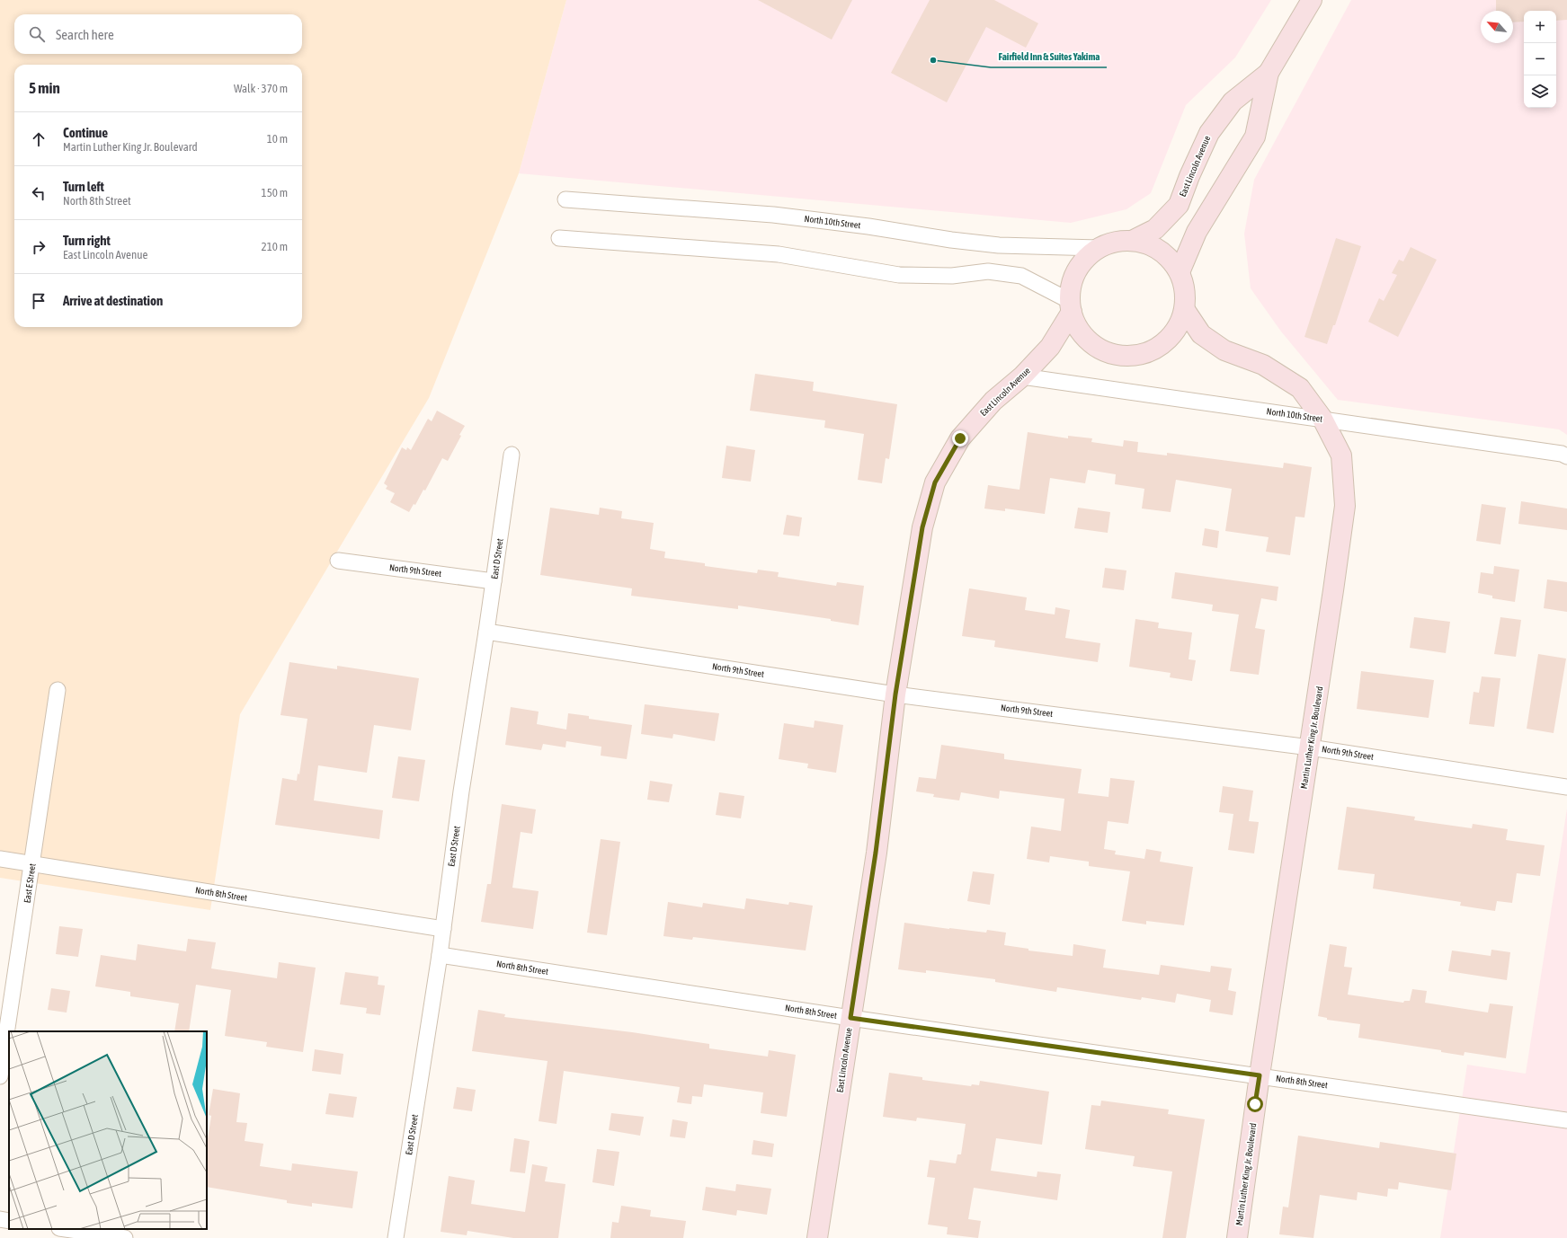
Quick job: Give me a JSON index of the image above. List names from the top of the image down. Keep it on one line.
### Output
{"streets":{"street":["East Lincoln Avenue","North 10th Street","East D Street","North 9th Street","Martin Luther King Jr. Boulevard","East E Street","North 8th Street"]},"crossings":[["East Lincoln Avenue","North 10th Street"],["East Lincoln Avenue","North 9th Street"],["East Lincoln Avenue","Martin Luther King Jr. Boulevard"],["East Lincoln Avenue","North 8th Street"],["North 10th Street","Martin Luther King Jr. Boulevard"],["East D Street","North 9th Street"],["East D Street","North 8th Street"],["North 9th Street","Martin Luther King Jr. Boulevard"],["Martin Luther King Jr. Boulevard","North 8th Street"],["East E Street","North 8th Street"]],"places":["Fairfield Inn & Suites Yakima"],"north":"top left","page":{"map_buttons":["+","−"],"search":"Search here","heading":["5 min","Walk · 370 m"],"list":[["Continue","Martin Luther King Jr. Boulevard","10 m"],["Turn left","North 8th Street","150 m"],["Turn right","East Lincoln Avenue","210 m"],"Arrive at destination"]}}
